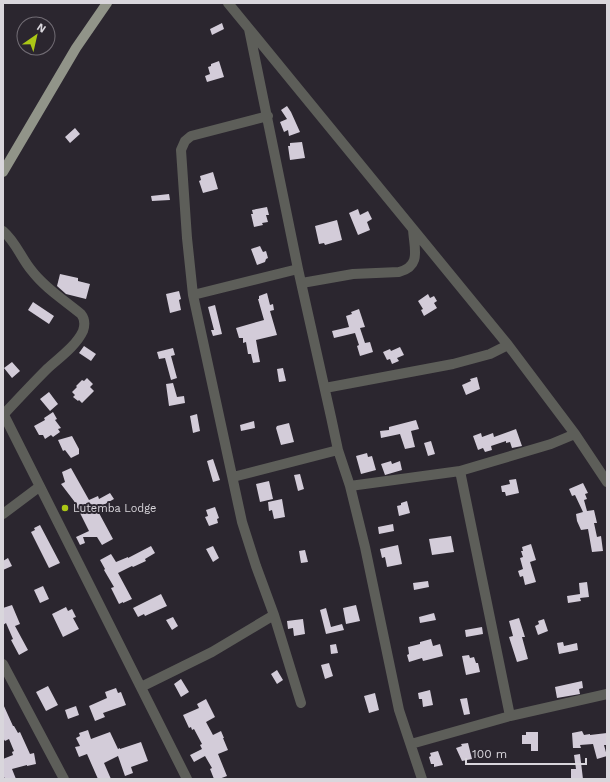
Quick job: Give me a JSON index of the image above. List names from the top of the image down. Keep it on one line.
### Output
{"places":["Lutemba Lodge"],"scale_bar":"100 m","north":"top right"}
